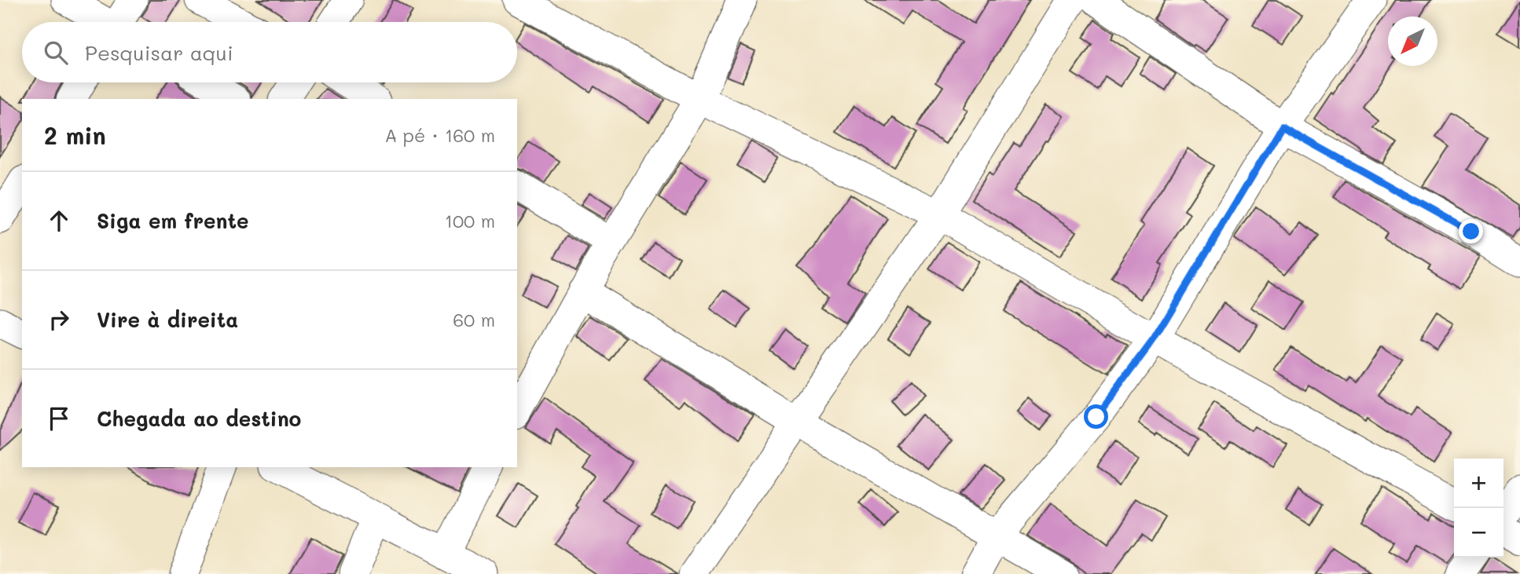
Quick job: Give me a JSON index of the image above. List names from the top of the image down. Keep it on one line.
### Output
{"north":"bottom left","page":{"search":"Pesquisar aqui","heading":["2 min","A pé · 160 m"],"list":[["Siga em frente","100 m"],["Vire à direita","60 m"],"Chegada ao destino"],"map_buttons":["+","−"]}}
